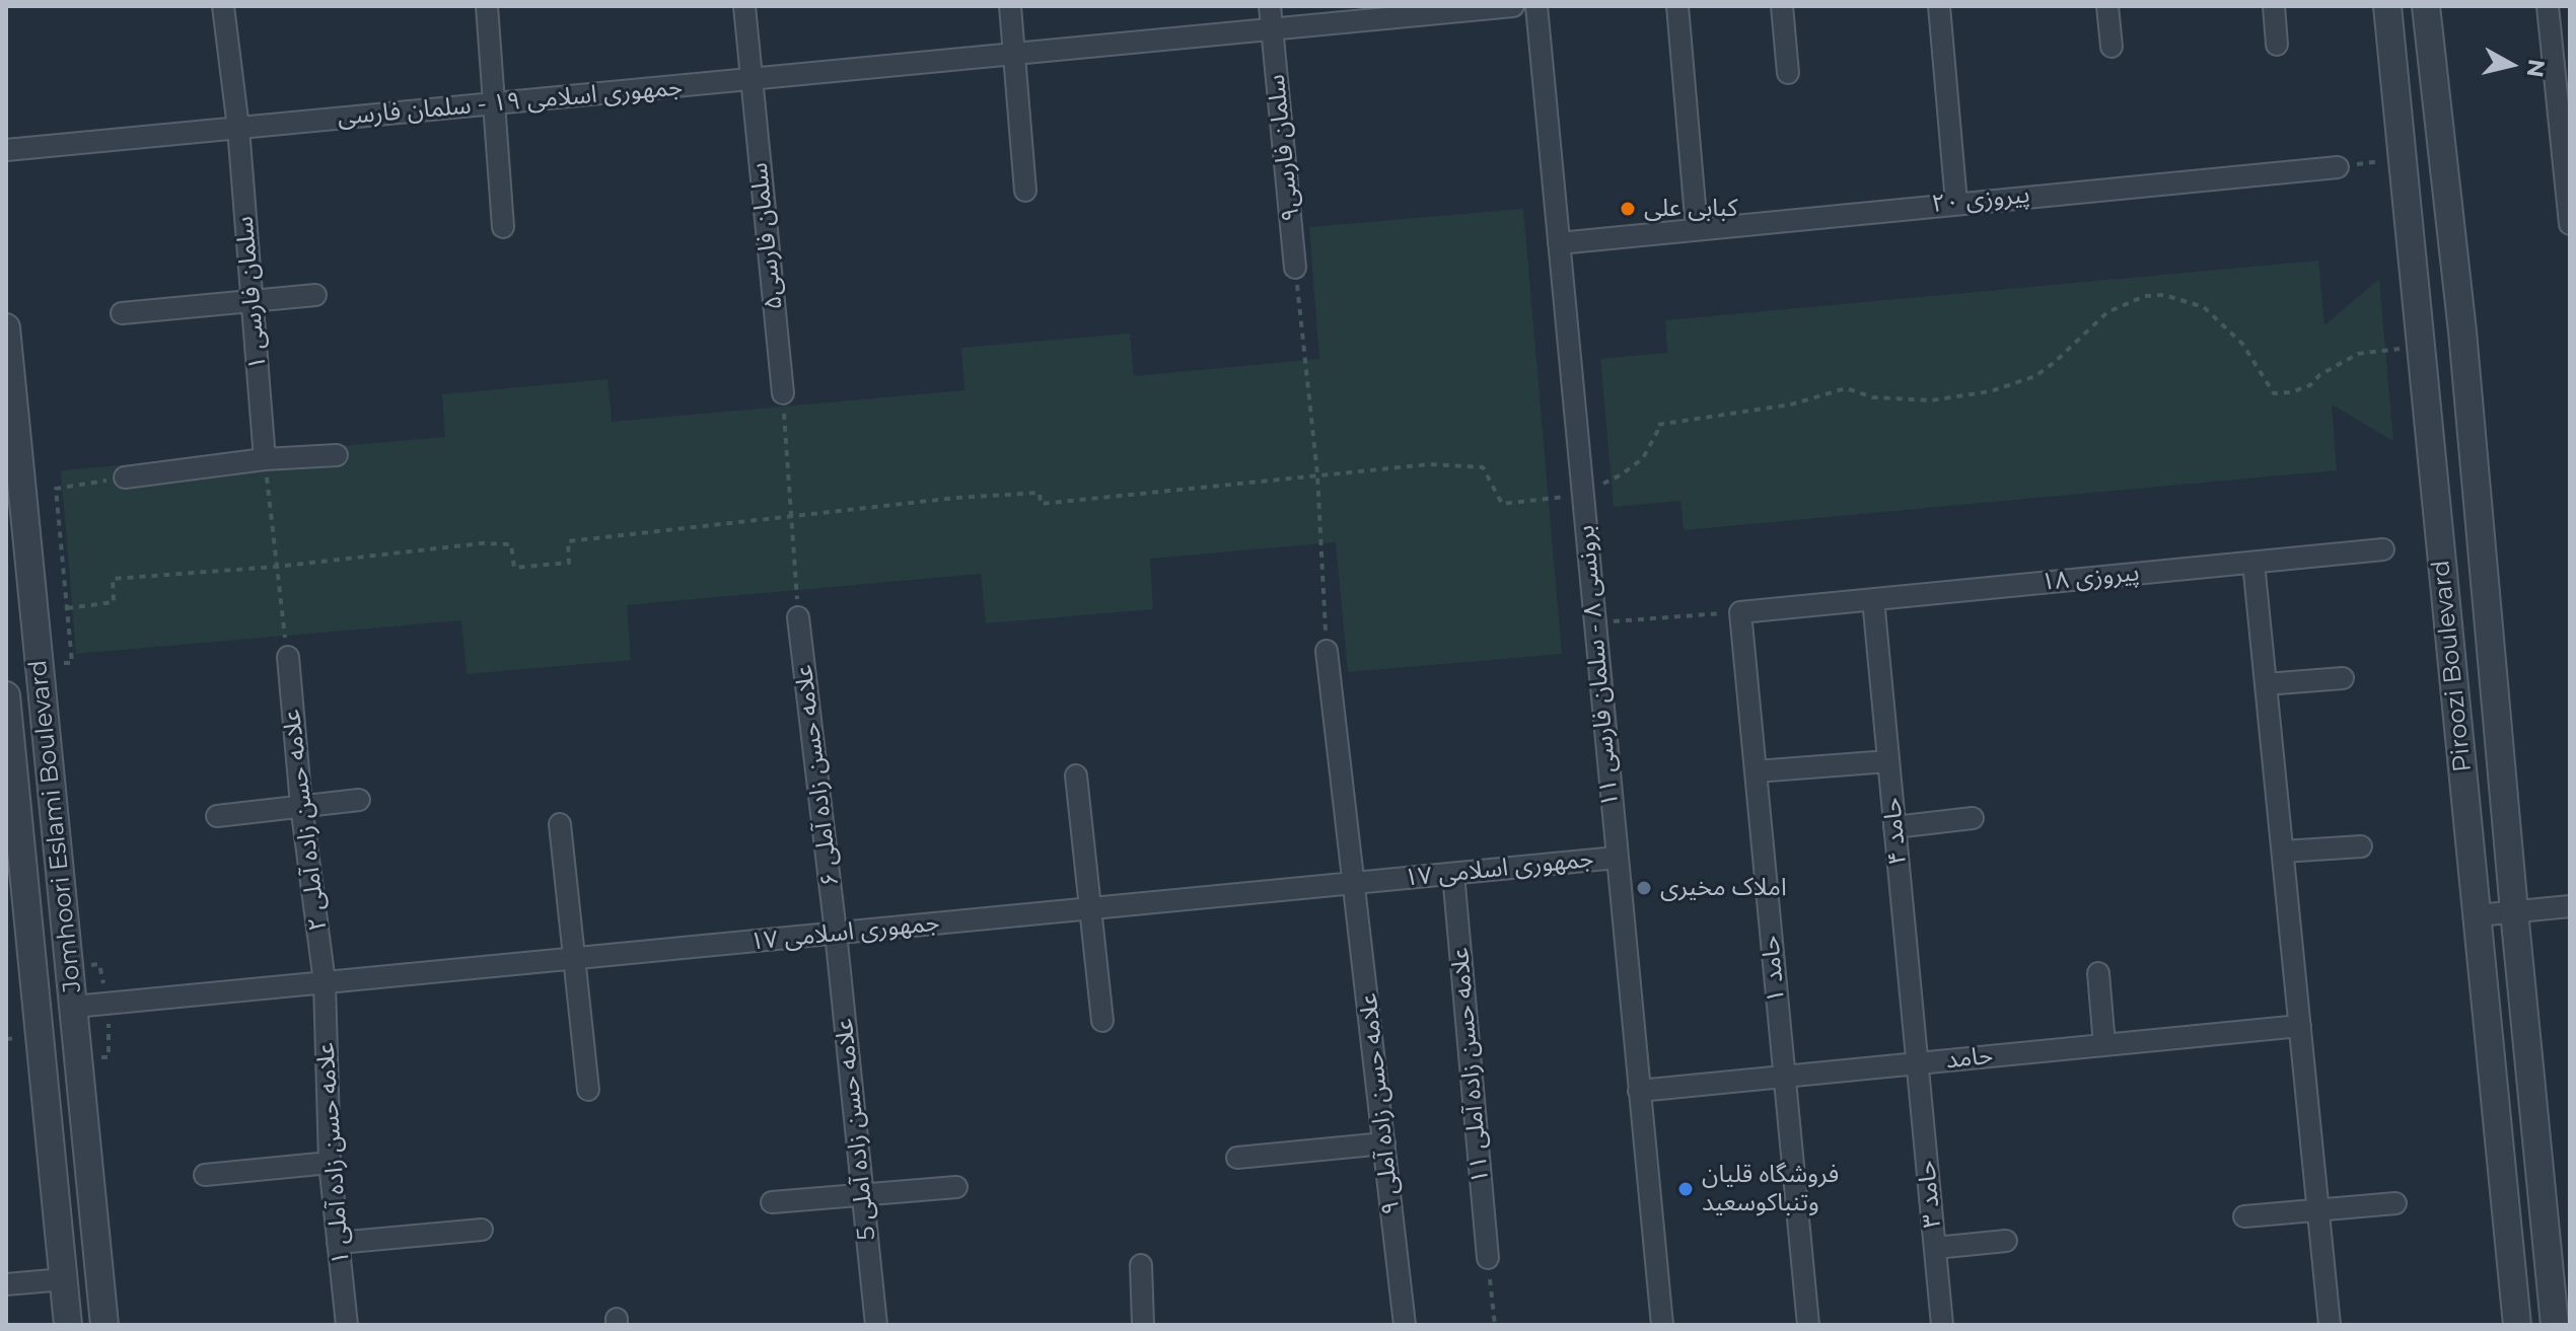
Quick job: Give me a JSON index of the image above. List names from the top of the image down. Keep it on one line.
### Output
{"streets":{"street":["جمهوری اسلامی ۱۹ - سلمان فارسی","سلمان فارسی۹","پیروزی ۲۰","سلمان فارسی۵","سلمان فارسی ۱","پیروزی ۱۸","برونسی ۸ - سلمان فارسی ۱۱","Piroozi Boulevard","علامه حسن زاده آملی ۶","علامه حسن زاده آملی ۲","Jomhoori Eslami Boulevard","حامد ۴","جمهوری اسلامی ۱۷","حامد ۱","حامد","علامه حسن زاده آملی ۱۱","علامه حسن زاده آملی ۹","علامه حسن زاده آملی 5","علامه حسن زاده آملی ۱","حامد ۳"]},"crossings":[["جمهوری اسلامی ۱۹ - سلمان فارسی","سلمان فارسی۹"],["جمهوری اسلامی ۱۹ - سلمان فارسی","سلمان فارسی۵"],["جمهوری اسلامی ۱۹ - سلمان فارسی","سلمان فارسی ۱"],["پیروزی ۲۰","برونسی ۸ - سلمان فارسی ۱۱"],["پیروزی ۱۸","حامد ۴"],["پیروزی ۱۸","حامد ۱"],["برونسی ۸ - سلمان فارسی ۱۱","جمهوری اسلامی ۱۷"],["برونسی ۸ - سلمان فارسی ۱۱","حامد"],["علامه حسن زاده آملی ۶","جمهوری اسلامی ۱۷"],["علامه حسن زاده آملی ۶","علامه حسن زاده آملی 5"],["علامه حسن زاده آملی ۲","جمهوری اسلامی ۱۷"],["علامه حسن زاده آملی ۲","علامه حسن زاده آملی ۱"],["Jomhoori Eslami Boulevard","جمهوری اسلامی ۱۷"],["حامد ۴","حامد"],["حامد ۴","حامد ۳"],["جمهوری اسلامی ۱۷","علامه حسن زاده آملی ۱۱"],["جمهوری اسلامی ۱۷","علامه حسن زاده آملی ۹"],["جمهوری اسلامی ۱۷","علامه حسن زاده آملی 5"],["جمهوری اسلامی ۱۷","علامه حسن زاده آملی ۱"],["حامد ۱","حامد"],["حامد","حامد ۳"]],"places":["کبابی علی","املاک مخیری","فروشگاه قلیان وتنباکوسعید"],"north":"right"}
